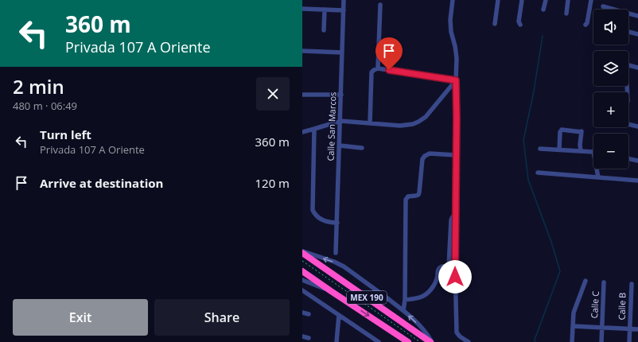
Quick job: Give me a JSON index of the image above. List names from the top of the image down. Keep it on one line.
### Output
{"streets":{"highway":["MEX 190"],"street":["Calle San Marcos","Calle C","Calle B"]},"page":{"turn":["360 m","Privada 107 A Oriente"],"map_buttons":["+","−"],"heading":["2 min","480 m · 06:49"],"list":[{"name":"Turn left","note":"Privada 107 A Oriente","value":"360 m"},{"name":"Arrive at destination","value":"120 m"}],"buttons":["Exit","Share"]}}
